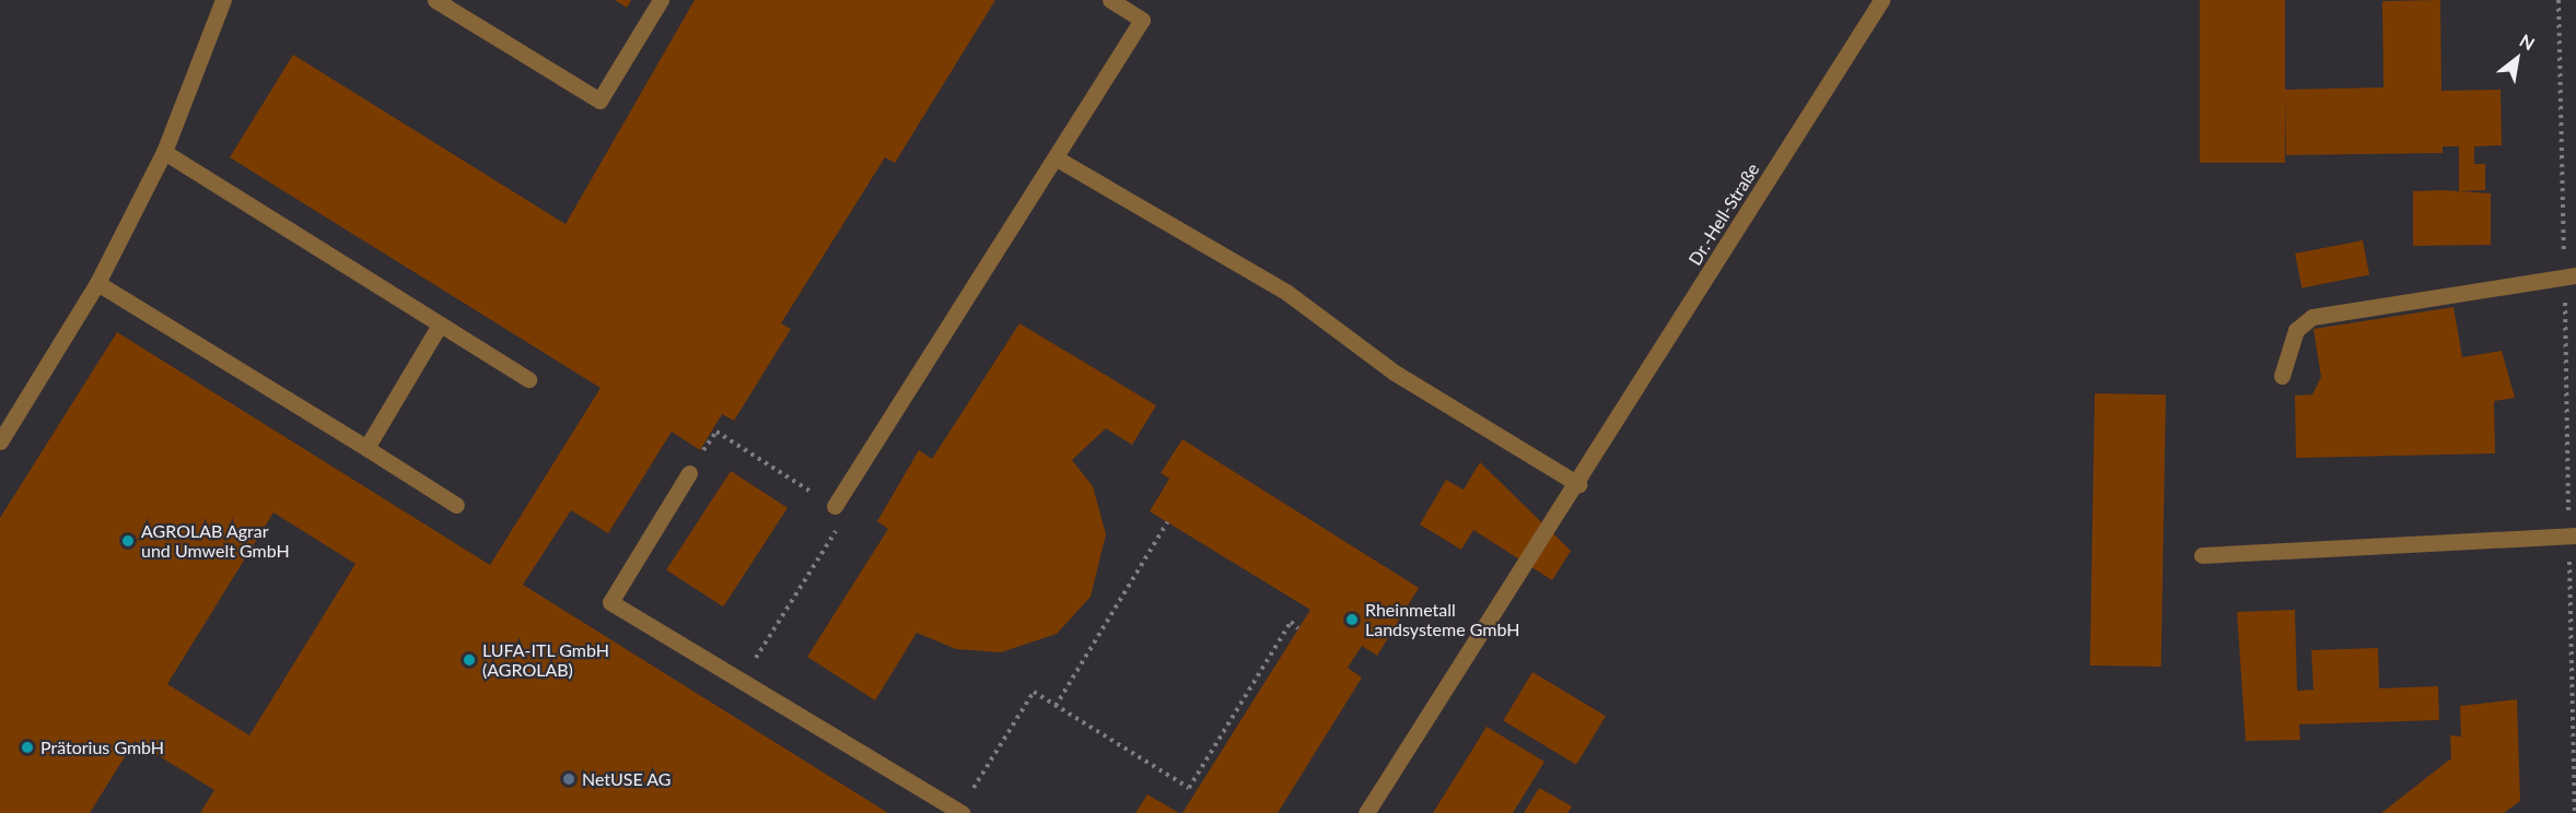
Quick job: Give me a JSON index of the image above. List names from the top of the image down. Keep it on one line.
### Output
{"streets":{"lane":["Dr.-Hell-Straße"]},"places":["AGROLAB Agrar und Umwelt GmbH","Rheinmetall Landsysteme GmbH","LUFA-ITL GmbH (AGROLAB)","Prätorius GmbH","NetUSE AG"],"north":"top right"}
